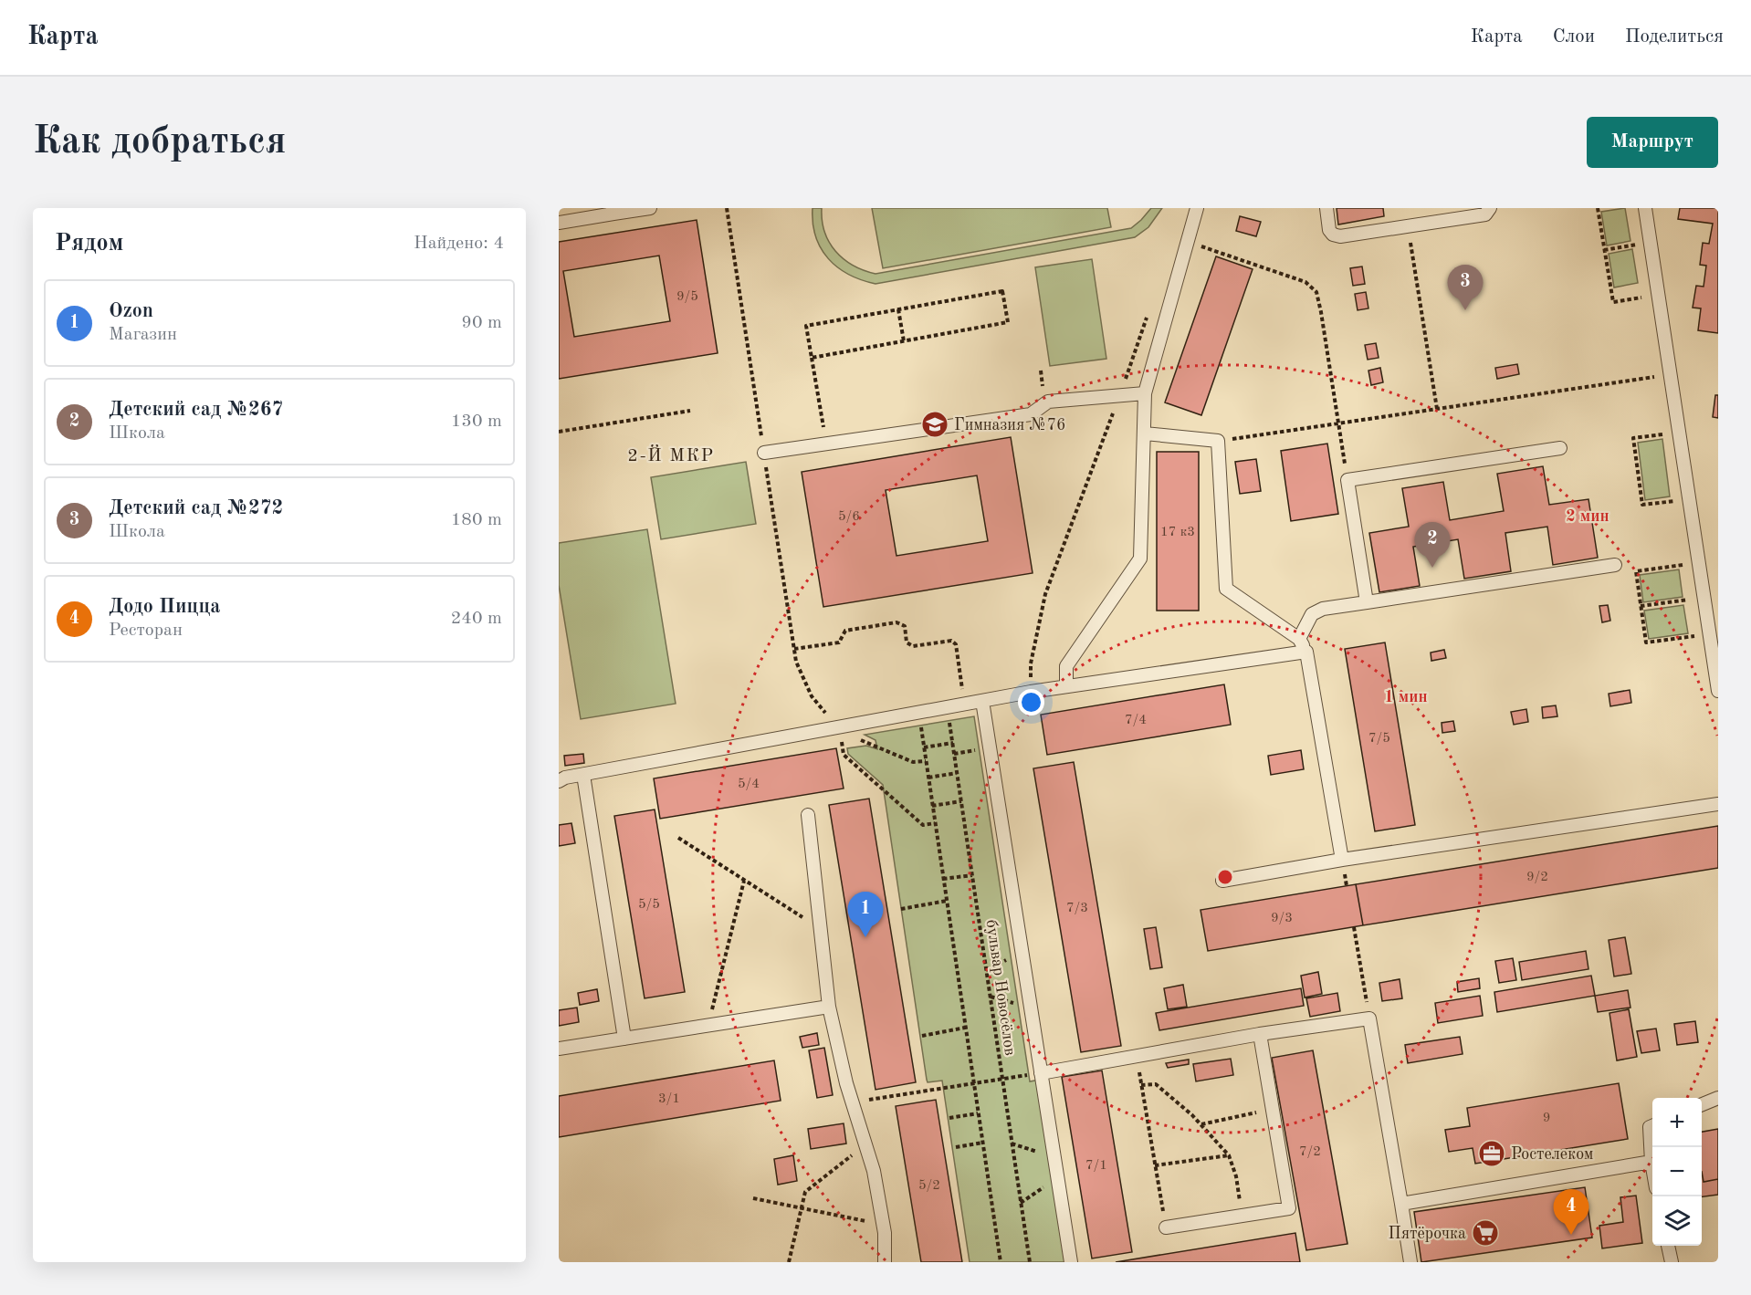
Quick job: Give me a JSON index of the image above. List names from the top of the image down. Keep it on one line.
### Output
{"streets":{"path":["бульвар Новосёлов"]},"districts":["2-Й МКР"],"places":{"school or university":["Гимназия №76"],"office":["Ростелеком"],"supermarket":["Пятёрочка"]},"house_numbers":["9/5","5/6","17 к3","7/4","7/5","5/4","9/2","5/5","7/3","9/3","3/1","9","7/2","7/1","5/2"],"page":{"header":"Карта","nav":["Карта","Слои","Поделиться"],"buttons":"Маршрут","title":"Как добраться","heading":["Рядом","Найдено: 4"],"pins":["3","2","1","4"],"list":[{"mark":"1","name":"Ozon","note":"Магазин","value":"90 m"},{"mark":"2","name":"Детский сад №267","note":"Школа","value":"130 m"},{"mark":"3","name":"Детский сад №272","note":"Школа","value":"180 m"},{"mark":"4","name":"Додо Пицца","note":"Ресторан","value":"240 m"}],"map_buttons":["+","−"]},"rings":["2 мин","1 мин"]}
